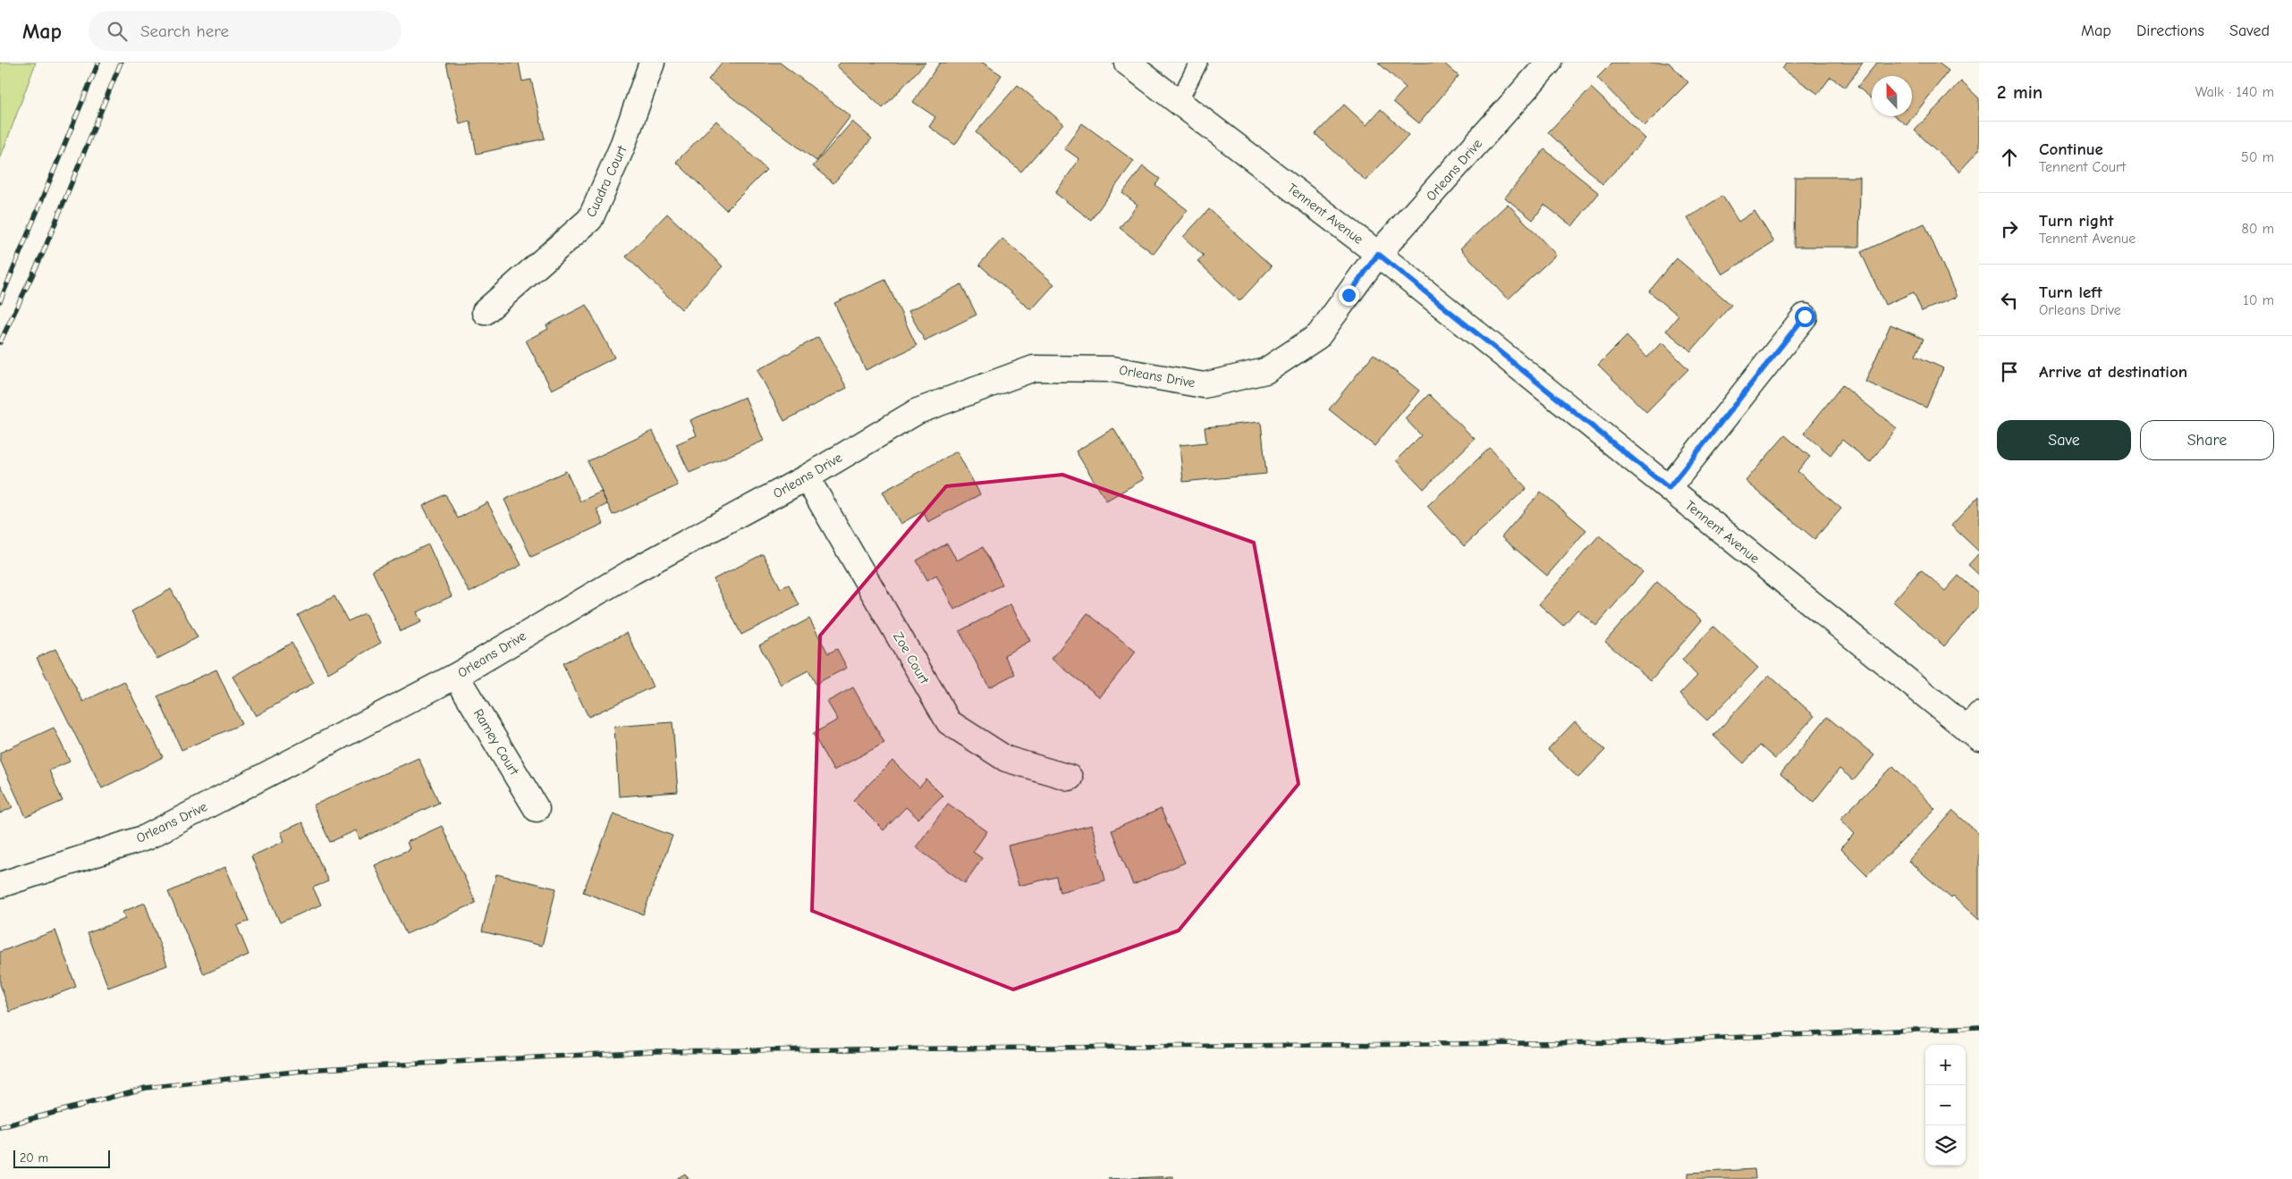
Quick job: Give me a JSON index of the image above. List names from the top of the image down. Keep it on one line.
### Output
{"streets":{"street":["Orleans Drive","Cuadra Court","Tennent Avenue","Zoe Court","Ramey Court"]},"crossings":[["Orleans Drive","Tennent Avenue"],["Orleans Drive","Zoe Court"],["Orleans Drive","Ramey Court"]],"scale_bar":"20 m","north":"top","page":{"header":"Map","search":"Search here","nav":["Map","Directions","Saved"],"heading":["2 min","Walk · 140 m"],"list":[["Continue","Tennent Court","50 m"],["Turn right","Tennent Avenue","80 m"],["Turn left","Orleans Drive","10 m"],"Arrive at destination"],"buttons":["Save","Share"],"map_buttons":["+","−"],"scale":"20 m"}}
